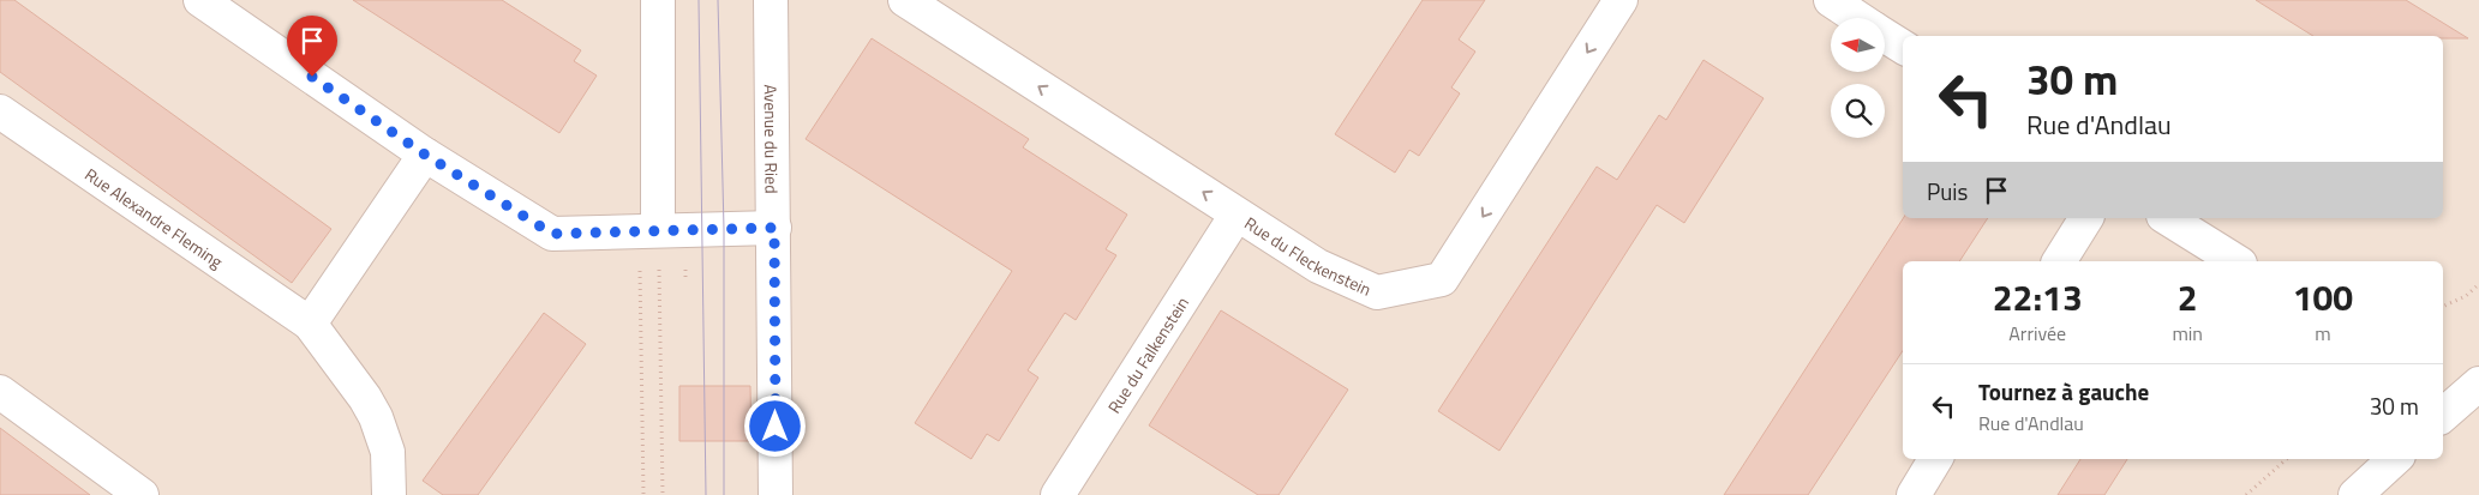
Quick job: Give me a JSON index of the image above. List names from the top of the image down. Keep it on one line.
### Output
{"streets":{"street":["Avenue du Ried","Rue Alexandre Fleming","Rue du Fleckenstein","Rue du Falkenstein"]},"crossings":[["Rue du Fleckenstein","Rue du Falkenstein"]],"north":"left","page":{"turn":["30 m","Rue d'Andlau"],"then":"Puis","eta":["22:13","Arrivée","2","min","100","m"],"list":[{"name":"Tournez à gauche","note":"Rue d'Andlau","value":"30 m"}]}}
